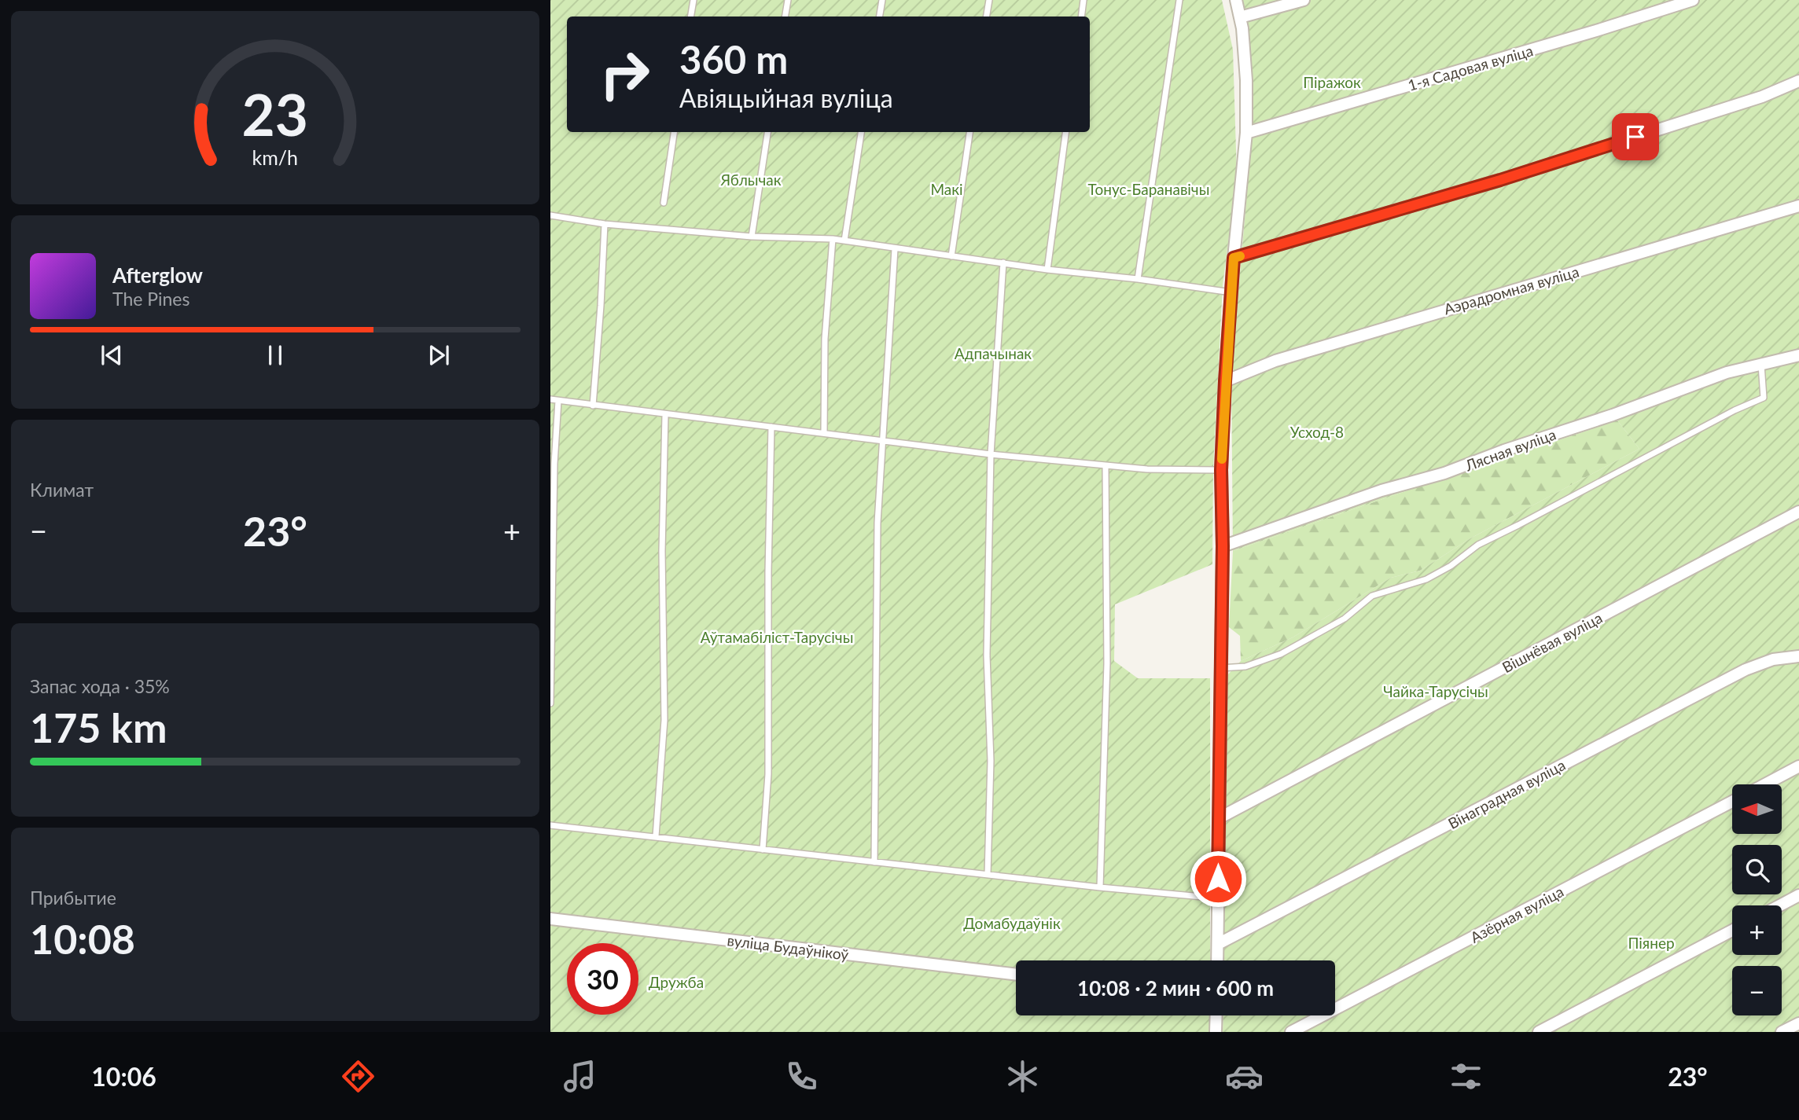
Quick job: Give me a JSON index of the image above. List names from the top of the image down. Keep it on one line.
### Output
{"streets":{"street":["1-я Садовая вуліца","Аэрадромная вуліца","Лясная вуліца","Вішнёвая вуліца","Вінаградная вуліца","Азёрная вуліца","вуліца Будаўнікоў"]},"parks":["Піражок","Яблычак","Макі","Тонус-Баранавічы","Адпачынак","Усход-8","Аўтамабіліст-Тарусічы","Чайка-Тарусічы","Домабудаўнік","Піянер","Дружба"],"north":"left","page":{"turn":["360 m","Авіяцыйная вуліца"],"song":["Afterglow","The Pines"],"tile":["Климат",["Запас хода · 35%","175 km"],["Прибытие","10:08"]],"heat":["−","23°","+"],"map_buttons":["+","−"],"limit":"30","trip":"10:08 · 2 мин · 600 m","tabs":["10:06","23°"],"gauge":["23","km/h"]}}
